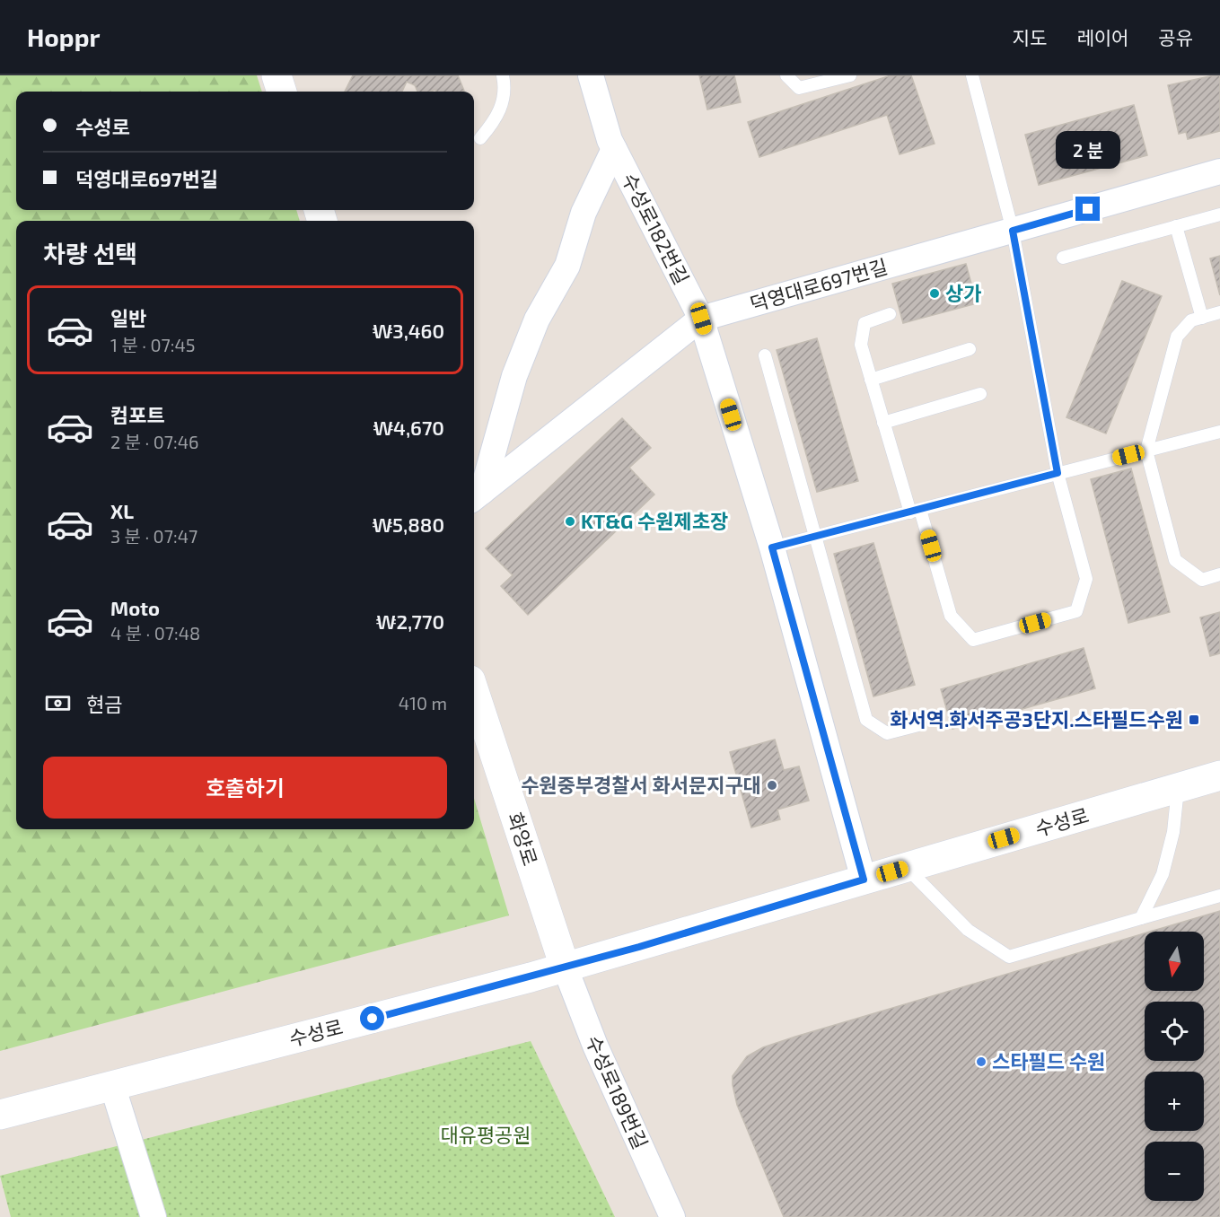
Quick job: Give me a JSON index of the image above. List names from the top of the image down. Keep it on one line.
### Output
{"streets":{"main road":["수성로","화양로"],"street":["수성로182번길","덕영대로697번길","수성로189번길"]},"crossings":[["수성로182번길","덕영대로697번길"],["수성로182번길","수성로"],["수성로","화양로"],["수성로","수성로189번길"],["화양로","수성로189번길"]],"parks":["대유평공원"],"places":{"other":["상가","KT&G 수원제초장","수원중부경찰서 화서문지구대","스타필드 수원"],"transit":["화서역.화서주공3단지.스타필드수원"]},"north":"bottom","page":{"header":"Hoppr","nav":["지도","레이어","공유"],"banner":["수성로","덕영대로697번길"],"bubble":"2 분","heading":"차량 선택","list":[{"name":"일반","note":"1 분 · 07:45","value":"₩3,460"},{"name":"컴포트","note":"2 분 · 07:46","value":"₩4,670"},{"name":"XL","note":"3 분 · 07:47","value":"₩5,880"},{"name":"Moto","note":"4 분 · 07:48","value":"₩2,770"}],"pay":["현금","410 m"],"buttons":"호출하기","map_buttons":["+","−"]}}
